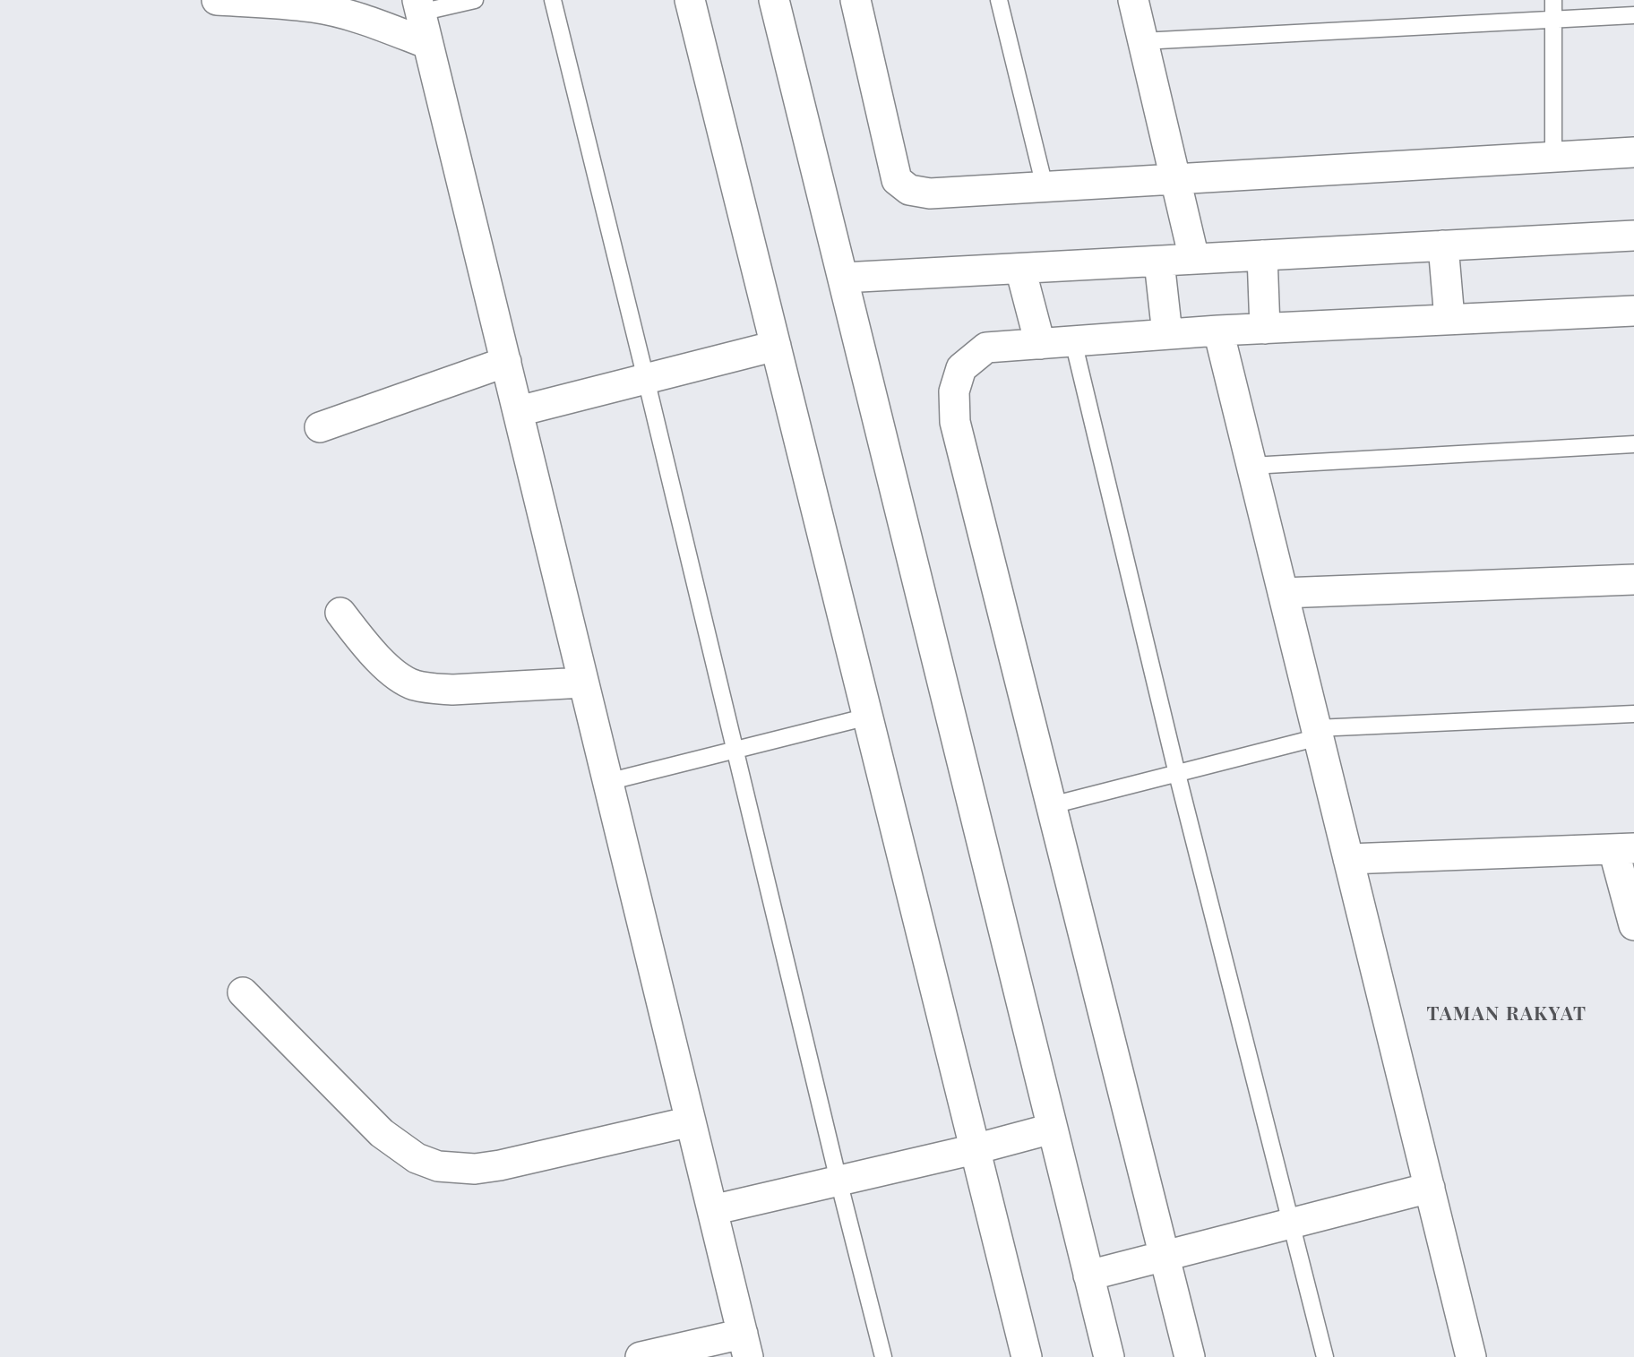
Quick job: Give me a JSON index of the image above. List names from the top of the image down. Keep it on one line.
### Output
{"districts":["TAMAN RAKYAT"]}
